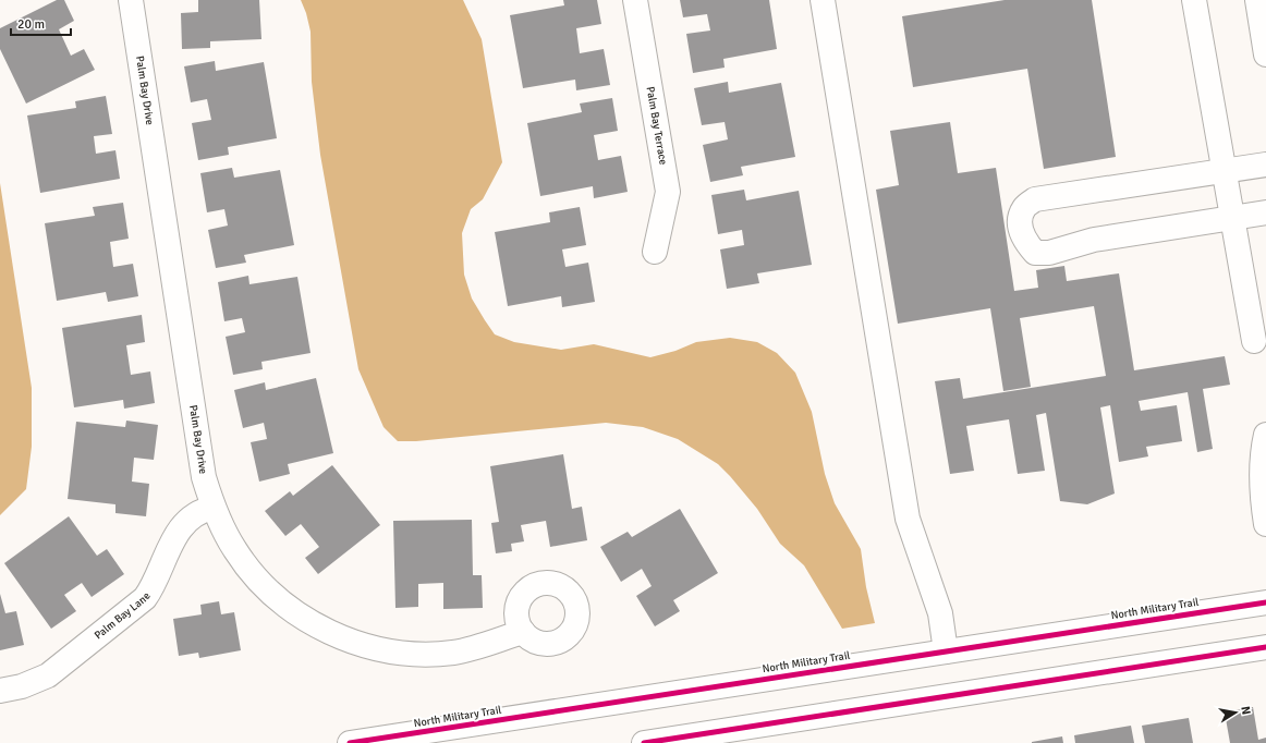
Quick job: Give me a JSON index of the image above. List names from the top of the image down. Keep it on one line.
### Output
{"streets":{"street":["Palm Bay Drive","Palm Bay Terrace","North Military Trail","Palm Bay Lane"]},"crossings":[["Palm Bay Drive","Palm Bay Lane"]],"scale_bar":"20 m","north":"right"}
